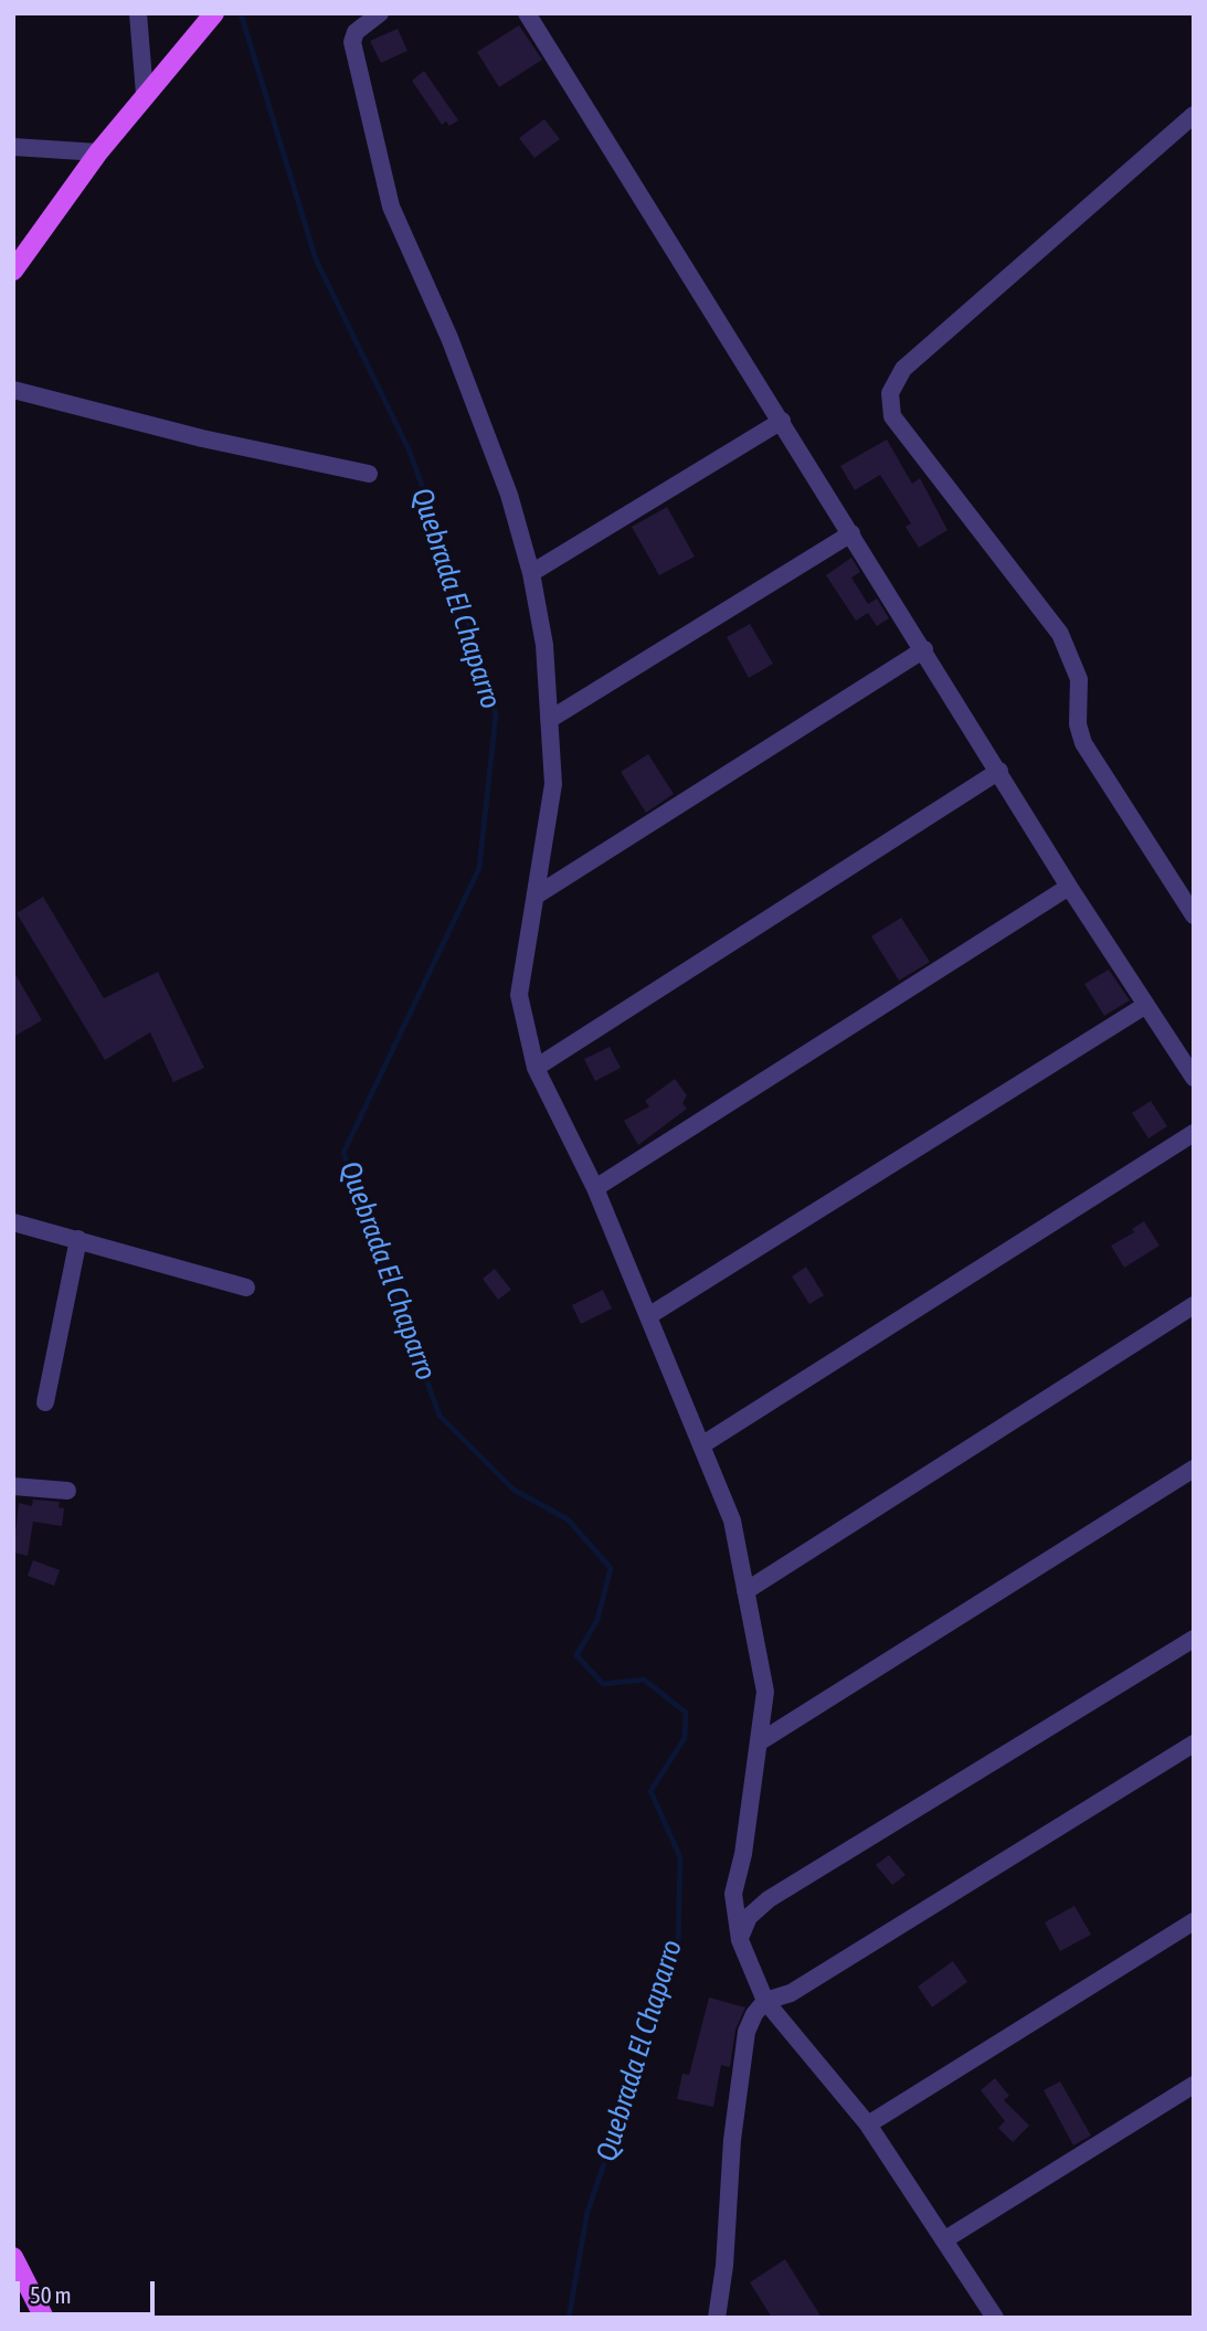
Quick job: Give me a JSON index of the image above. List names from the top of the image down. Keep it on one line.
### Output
{"water":["Quebrada El Chaparro"],"scale_bar":"50 m"}
